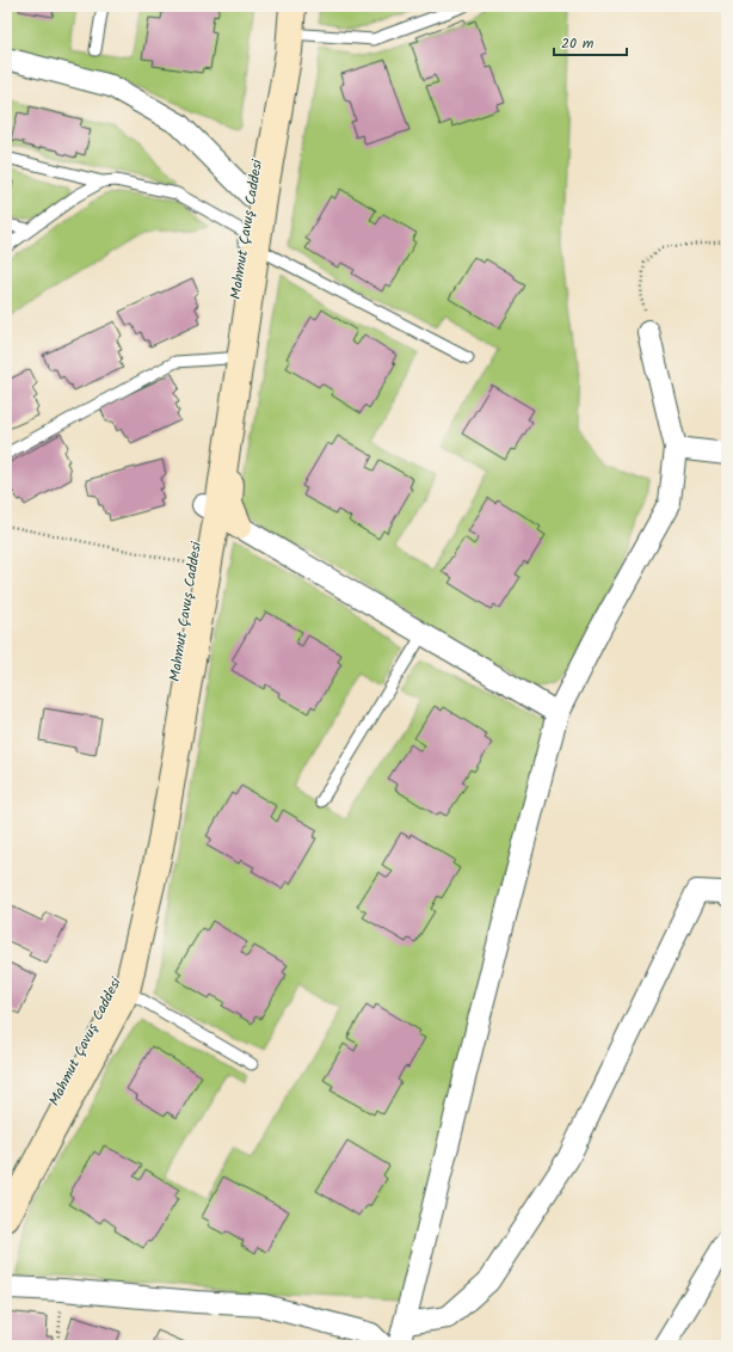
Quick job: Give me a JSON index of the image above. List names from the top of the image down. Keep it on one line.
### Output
{"streets":{"main road":["Mahmut Çavuş Caddesi"]},"scale_bar":"20 m"}
